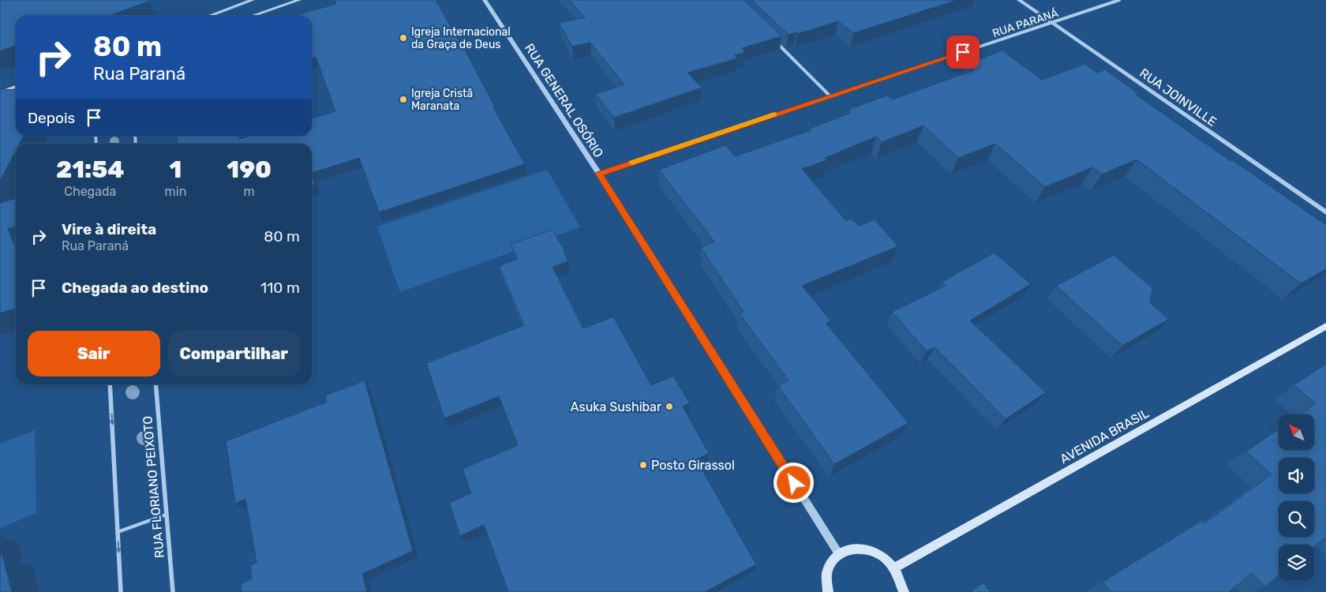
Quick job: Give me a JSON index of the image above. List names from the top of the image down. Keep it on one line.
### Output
{"streets":{"main road":["AVENIDA BRASIL"],"street":["RUA PARANÁ","RUA JOINVILLE","RUA GENERAL OSÓRIO","RUA FLORIANO PEIXOTO"]},"crossings":[["RUA PARANÁ","RUA JOINVILLE"],["RUA PARANÁ","RUA GENERAL OSÓRIO"]],"places":["Igreja Internacional da Graça de Deus","Igreja Cristã Maranata","Asuka Sushibar","Posto Girassol"],"north":"top left","page":{"turn":["80 m","Rua Paraná"],"then":"Depois","eta":["21:54","Chegada","1","min","190","m"],"list":[{"name":"Vire à direita","note":"Rua Paraná","value":"80 m"},{"name":"Chegada ao destino","value":"110 m"}],"buttons":["Sair","Compartilhar"]}}
